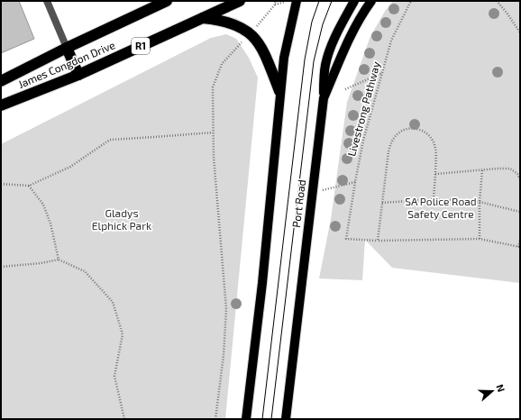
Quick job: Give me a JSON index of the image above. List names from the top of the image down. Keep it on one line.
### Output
{"streets":{"highway":["R1","James Congdon Drive"],"main road":["Port Road"],"path":["Livestrong Pathway"]},"parks":["SA Police Road Safety Centre","Gladys Elphick Park"],"north":"right"}
